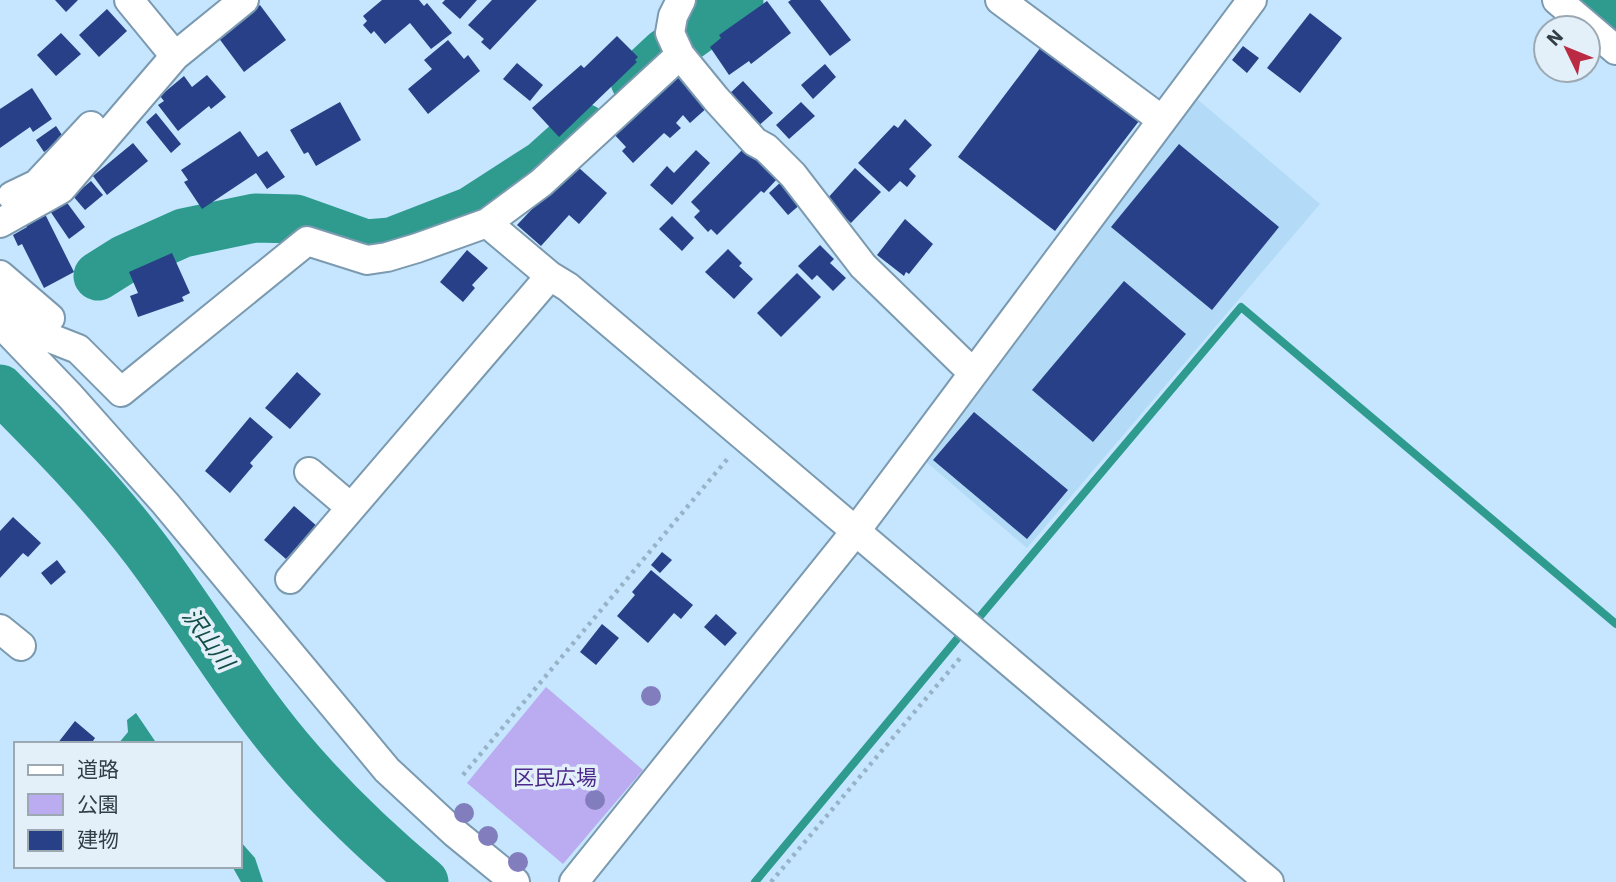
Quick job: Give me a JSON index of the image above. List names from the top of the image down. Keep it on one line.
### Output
{"water":["沢山川"],"parks":["区民広場"],"legend":["道路","公園","建物"],"north":"top left"}
